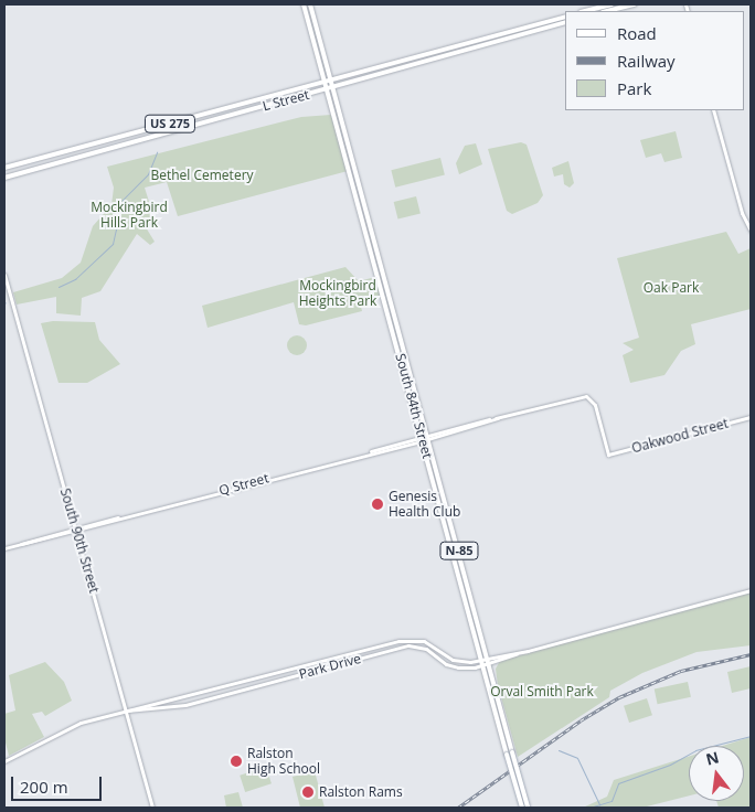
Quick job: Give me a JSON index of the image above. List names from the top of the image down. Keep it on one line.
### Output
{"streets":{"main road":["L Street","US 275","South 84th Street","N-85"],"street":["Oakwood Street","Q Street","South 90th Street","Park Drive"]},"crossings":[["L Street","South 84th Street"],["South 84th Street","Q Street"],["South 84th Street","Park Drive"],["Oakwood Street","Q Street"],["Q Street","South 90th Street"],["South 90th Street","Park Drive"]],"parks":["Bethel Cemetery","Mockingbird Hills Park","Mockingbird Heights Park","Oak Park","Orval Smith Park"],"places":["Genesis Health Club","Ralston High School","Ralston Rams"],"legend":["Road","Railway","Park"],"scale_bar":"200 m","north":"top"}
